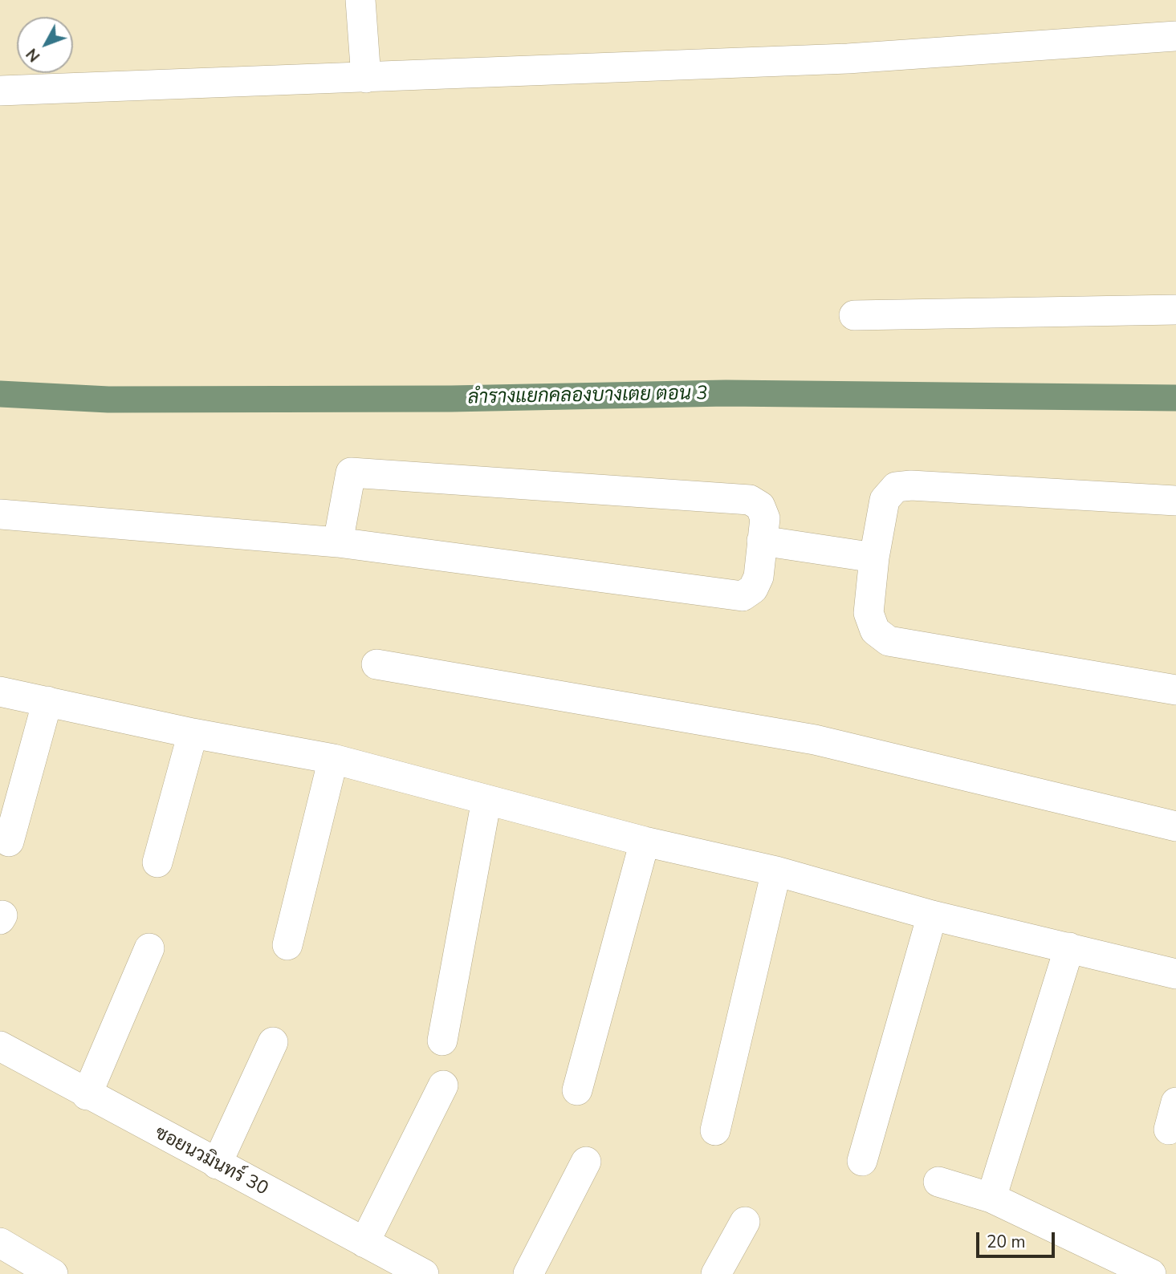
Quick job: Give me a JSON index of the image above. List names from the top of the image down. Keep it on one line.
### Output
{"streets":{"street":["ซอยนวมินทร์ 30"]},"water":["ลำรางแยกคลองบางเตย ตอน 3"],"scale_bar":"20 m","north":"bottom left"}
